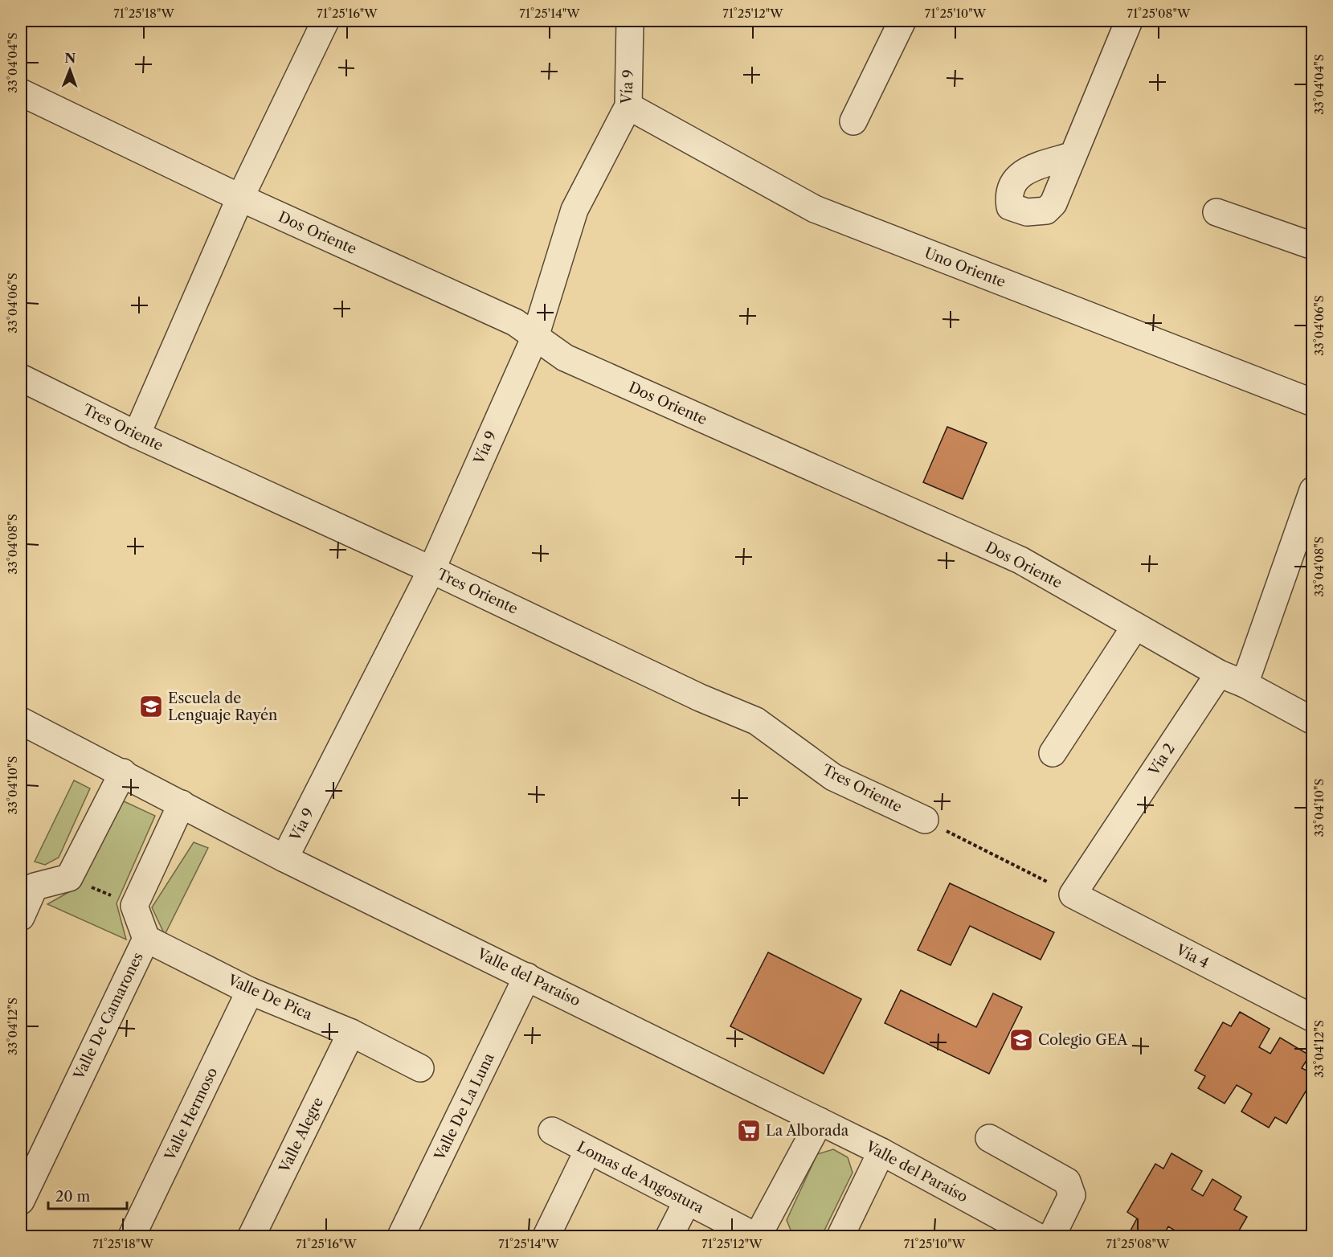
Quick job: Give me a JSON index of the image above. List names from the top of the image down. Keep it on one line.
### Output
{"streets":{"street":["Vía 9","Dos Oriente","Uno Oriente","Tres Oriente","Vía 2","Vía 4","Valle del Paraíso","Valle De Pica","Valle De Camarones","Valle De La Luna","Valle Hermoso","Valle Alegre","Lomas de Angostura"]},"crossings":[["Vía 9","Dos Oriente"],["Vía 9","Uno Oriente"],["Vía 9","Tres Oriente"],["Vía 9","Valle del Paraíso"],["Dos Oriente","Vía 2"],["Vía 2","Vía 4"],["Valle del Paraíso","Valle De La Luna"],["Valle De Pica","Valle De Camarones"],["Valle De Pica","Valle Hermoso"],["Valle De Pica","Valle Alegre"]],"places":{"school or university":["Escuela de Lenguaje Rayén","Colegio GEA"],"supermarket":["La Alborada"]},"scale_bar":"20 m","north":"top","coordinates":["71°25'18\"W","71°25'16\"W","71°25'14\"W","71°25'12\"W","71°25'10\"W","71°25'08\"W","33°04'04\"S","33°04'06\"S","33°04'08\"S","33°04'10\"S","33°04'12\"S"]}
